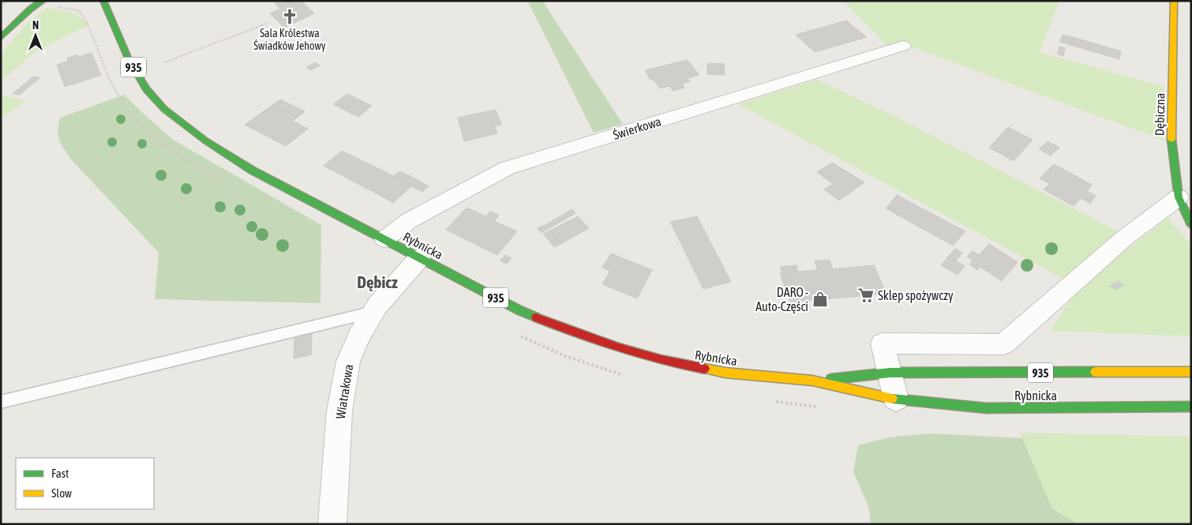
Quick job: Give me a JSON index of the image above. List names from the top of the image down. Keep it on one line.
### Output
{"streets":{"main road":["935","Dębiczna","Rybnicka"],"street":["Świerkowa","Wiatrakowa"]},"crossings":[["Świerkowa","Rybnicka"],["Rybnicka","Wiatrakowa"]],"districts":["Dębicz"],"places":{"church":["Sala Królestwa Świadków Jehowy"],"supermarket":["Sklep spożywczy"],"shop":["DARO - Auto-Części"]},"legend":["Fast","Slow"],"north":"top"}
